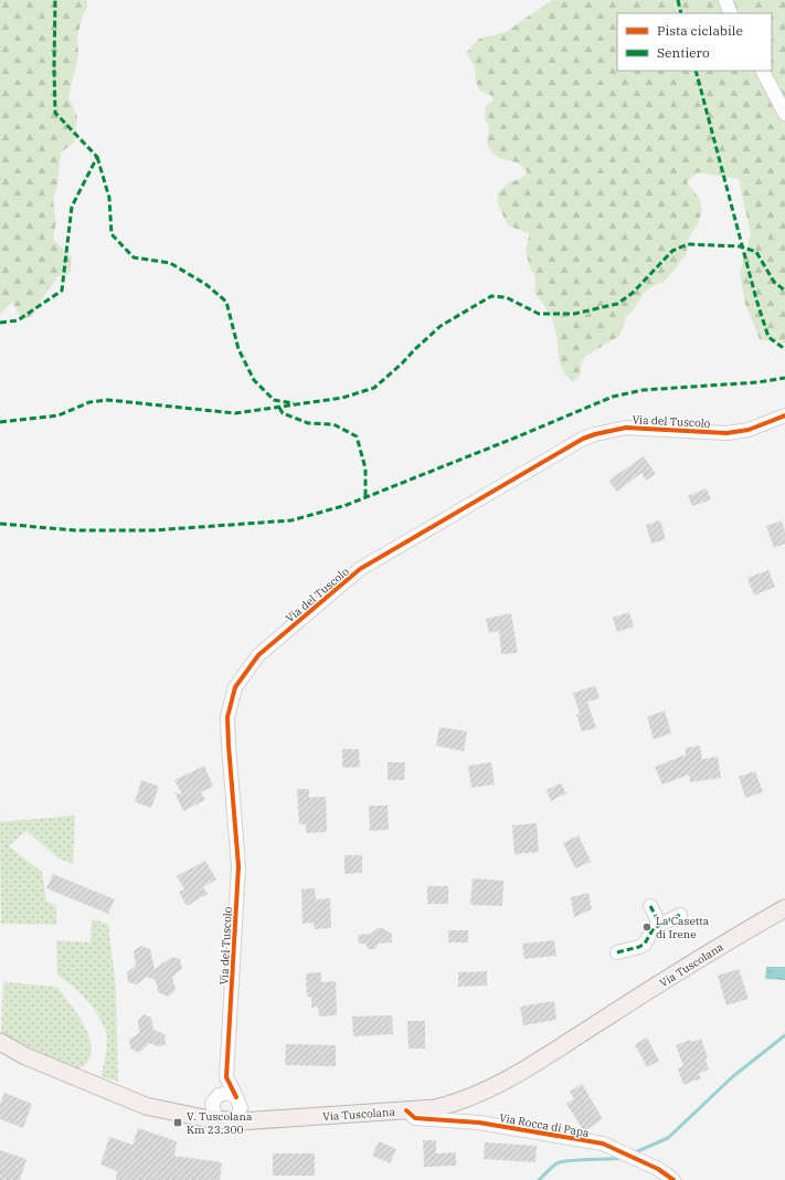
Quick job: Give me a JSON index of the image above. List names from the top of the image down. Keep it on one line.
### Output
{"streets":{"main road":["Via Tuscolana"],"street":["Via del Tuscolo","Via Rocca di Papa"]},"crossings":[["Via Tuscolana","Via Rocca di Papa"]],"places":{"other":["La Casetta di Irene"],"transit":["V. Tuscolana Km 23,300"]},"legend":["Pista ciclabile","Sentiero"]}
